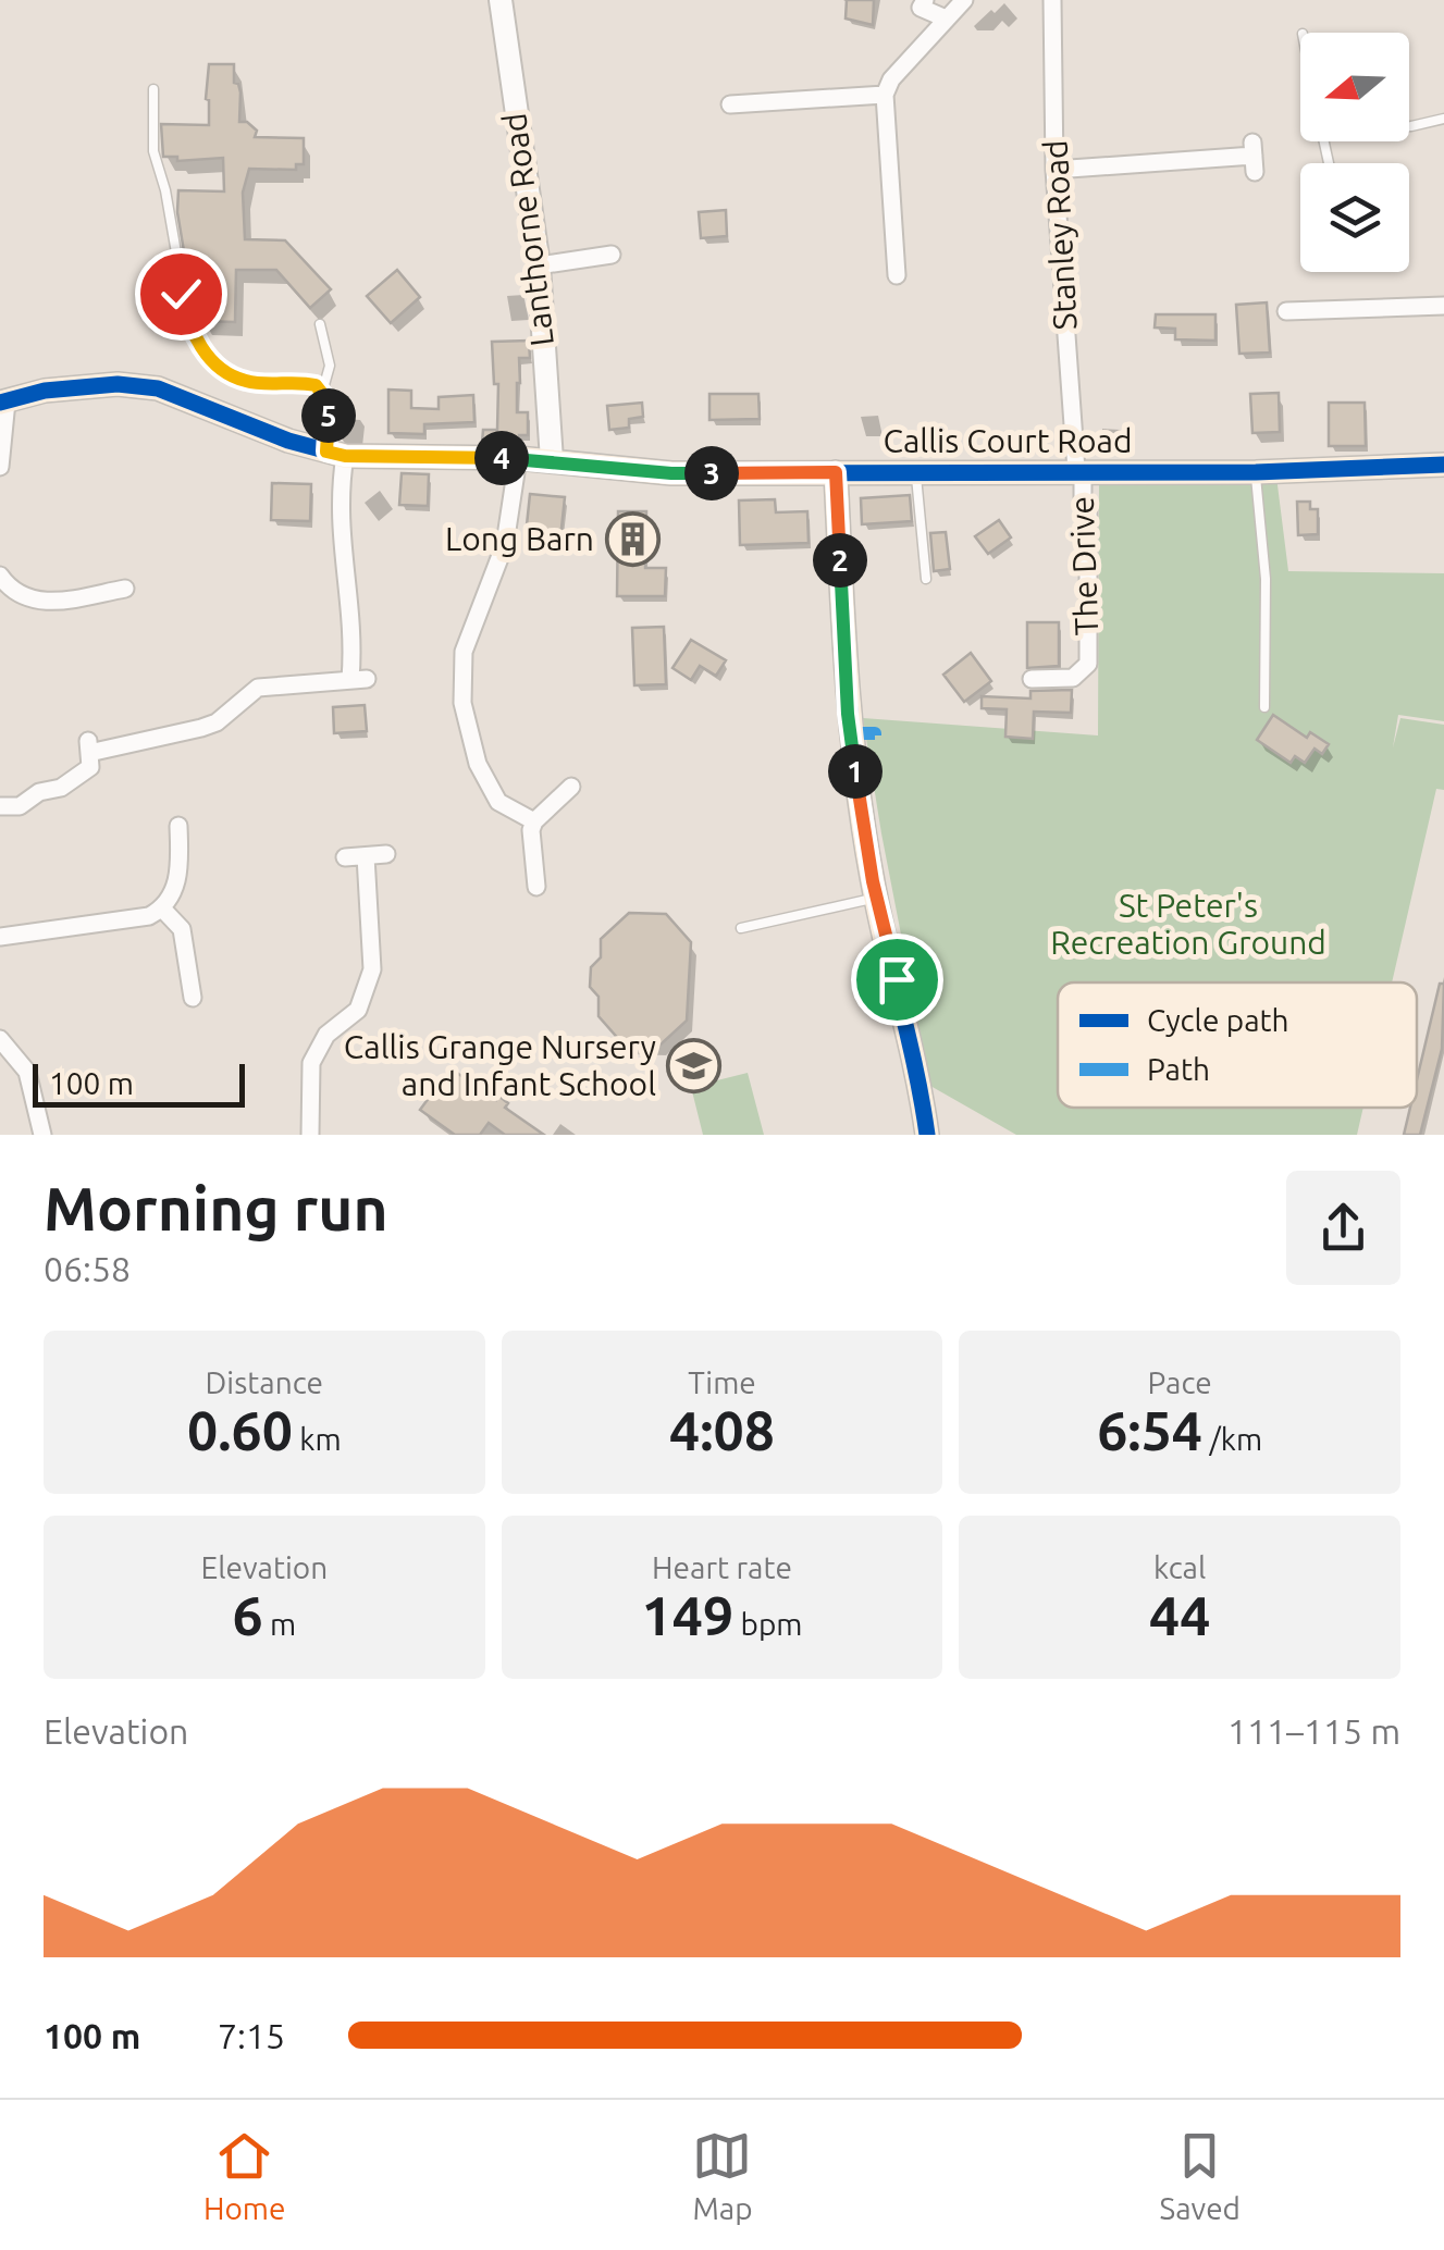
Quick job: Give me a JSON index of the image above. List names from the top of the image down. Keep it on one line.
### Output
{"streets":{"street":["Lanthorne Road","Stanley Road","Callis Court Road","The Drive"]},"crossings":[["Lanthorne Road","Callis Court Road"],["Stanley Road","Callis Court Road"],["Stanley Road","The Drive"],["Callis Court Road","The Drive"]],"parks":["St Peter's Recreation Ground"],"places":{"building":["Long Barn"],"school or university":["Callis Grange Nursery and Infant School"]},"legend":["Cycle path","Path"],"scale_bar":"100 m","north":"left","page":{"pins":["5","4","3","2","1"],"scale":"100 m","heading":["Morning run","06:58"],"stats":[["Distance","0.60 km"],["Time","4:08"],["Pace","6:54 /km"],["Elevation","6 m"],["Heart rate","149 bpm"],["kcal","44"]],"chart":["Elevation","111–115 m"],"list":[{"name":"100 m","note":"7:15"}],"tabs":["Home","Map","Saved"]}}
